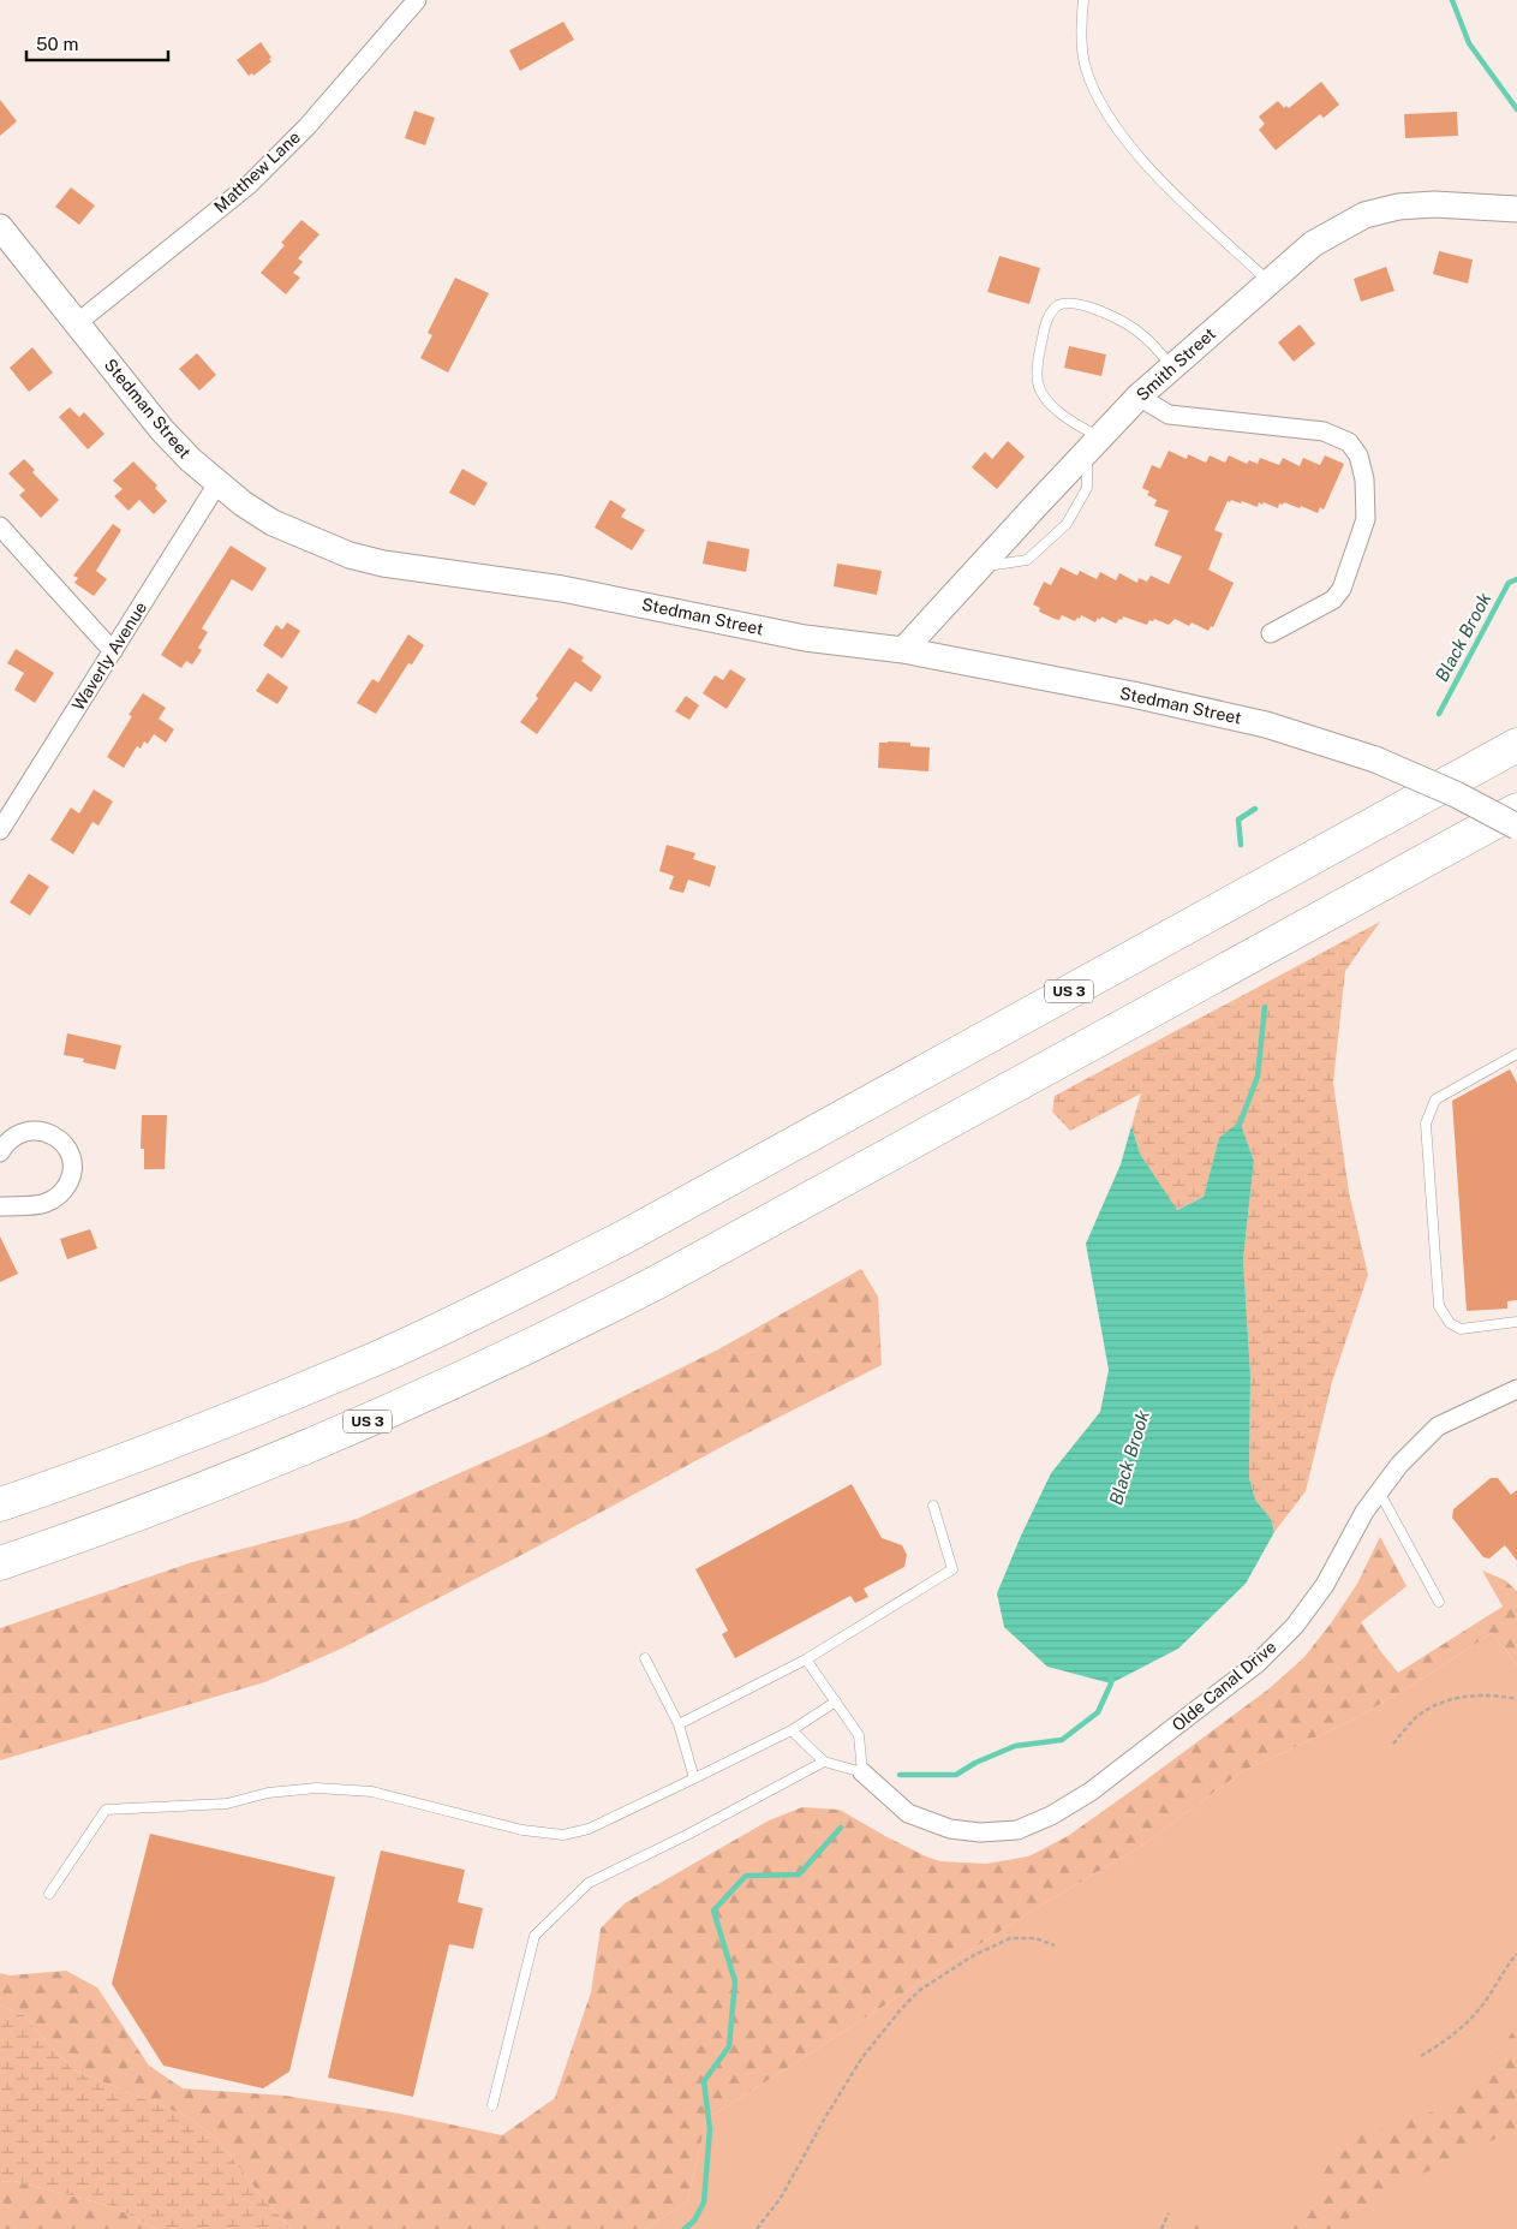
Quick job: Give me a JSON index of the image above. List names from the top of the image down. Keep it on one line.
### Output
{"streets":{"highway":["US 3"],"main road":["Smith Street","Stedman Street"],"street":["Matthew Lane","Waverly Avenue","Olde Canal Drive"]},"crossings":[["Matthew Lane","Stedman Street"],["Smith Street","Stedman Street"],["Stedman Street","Waverly Avenue"]],"water":["Black Brook"],"scale_bar":"50 m"}
